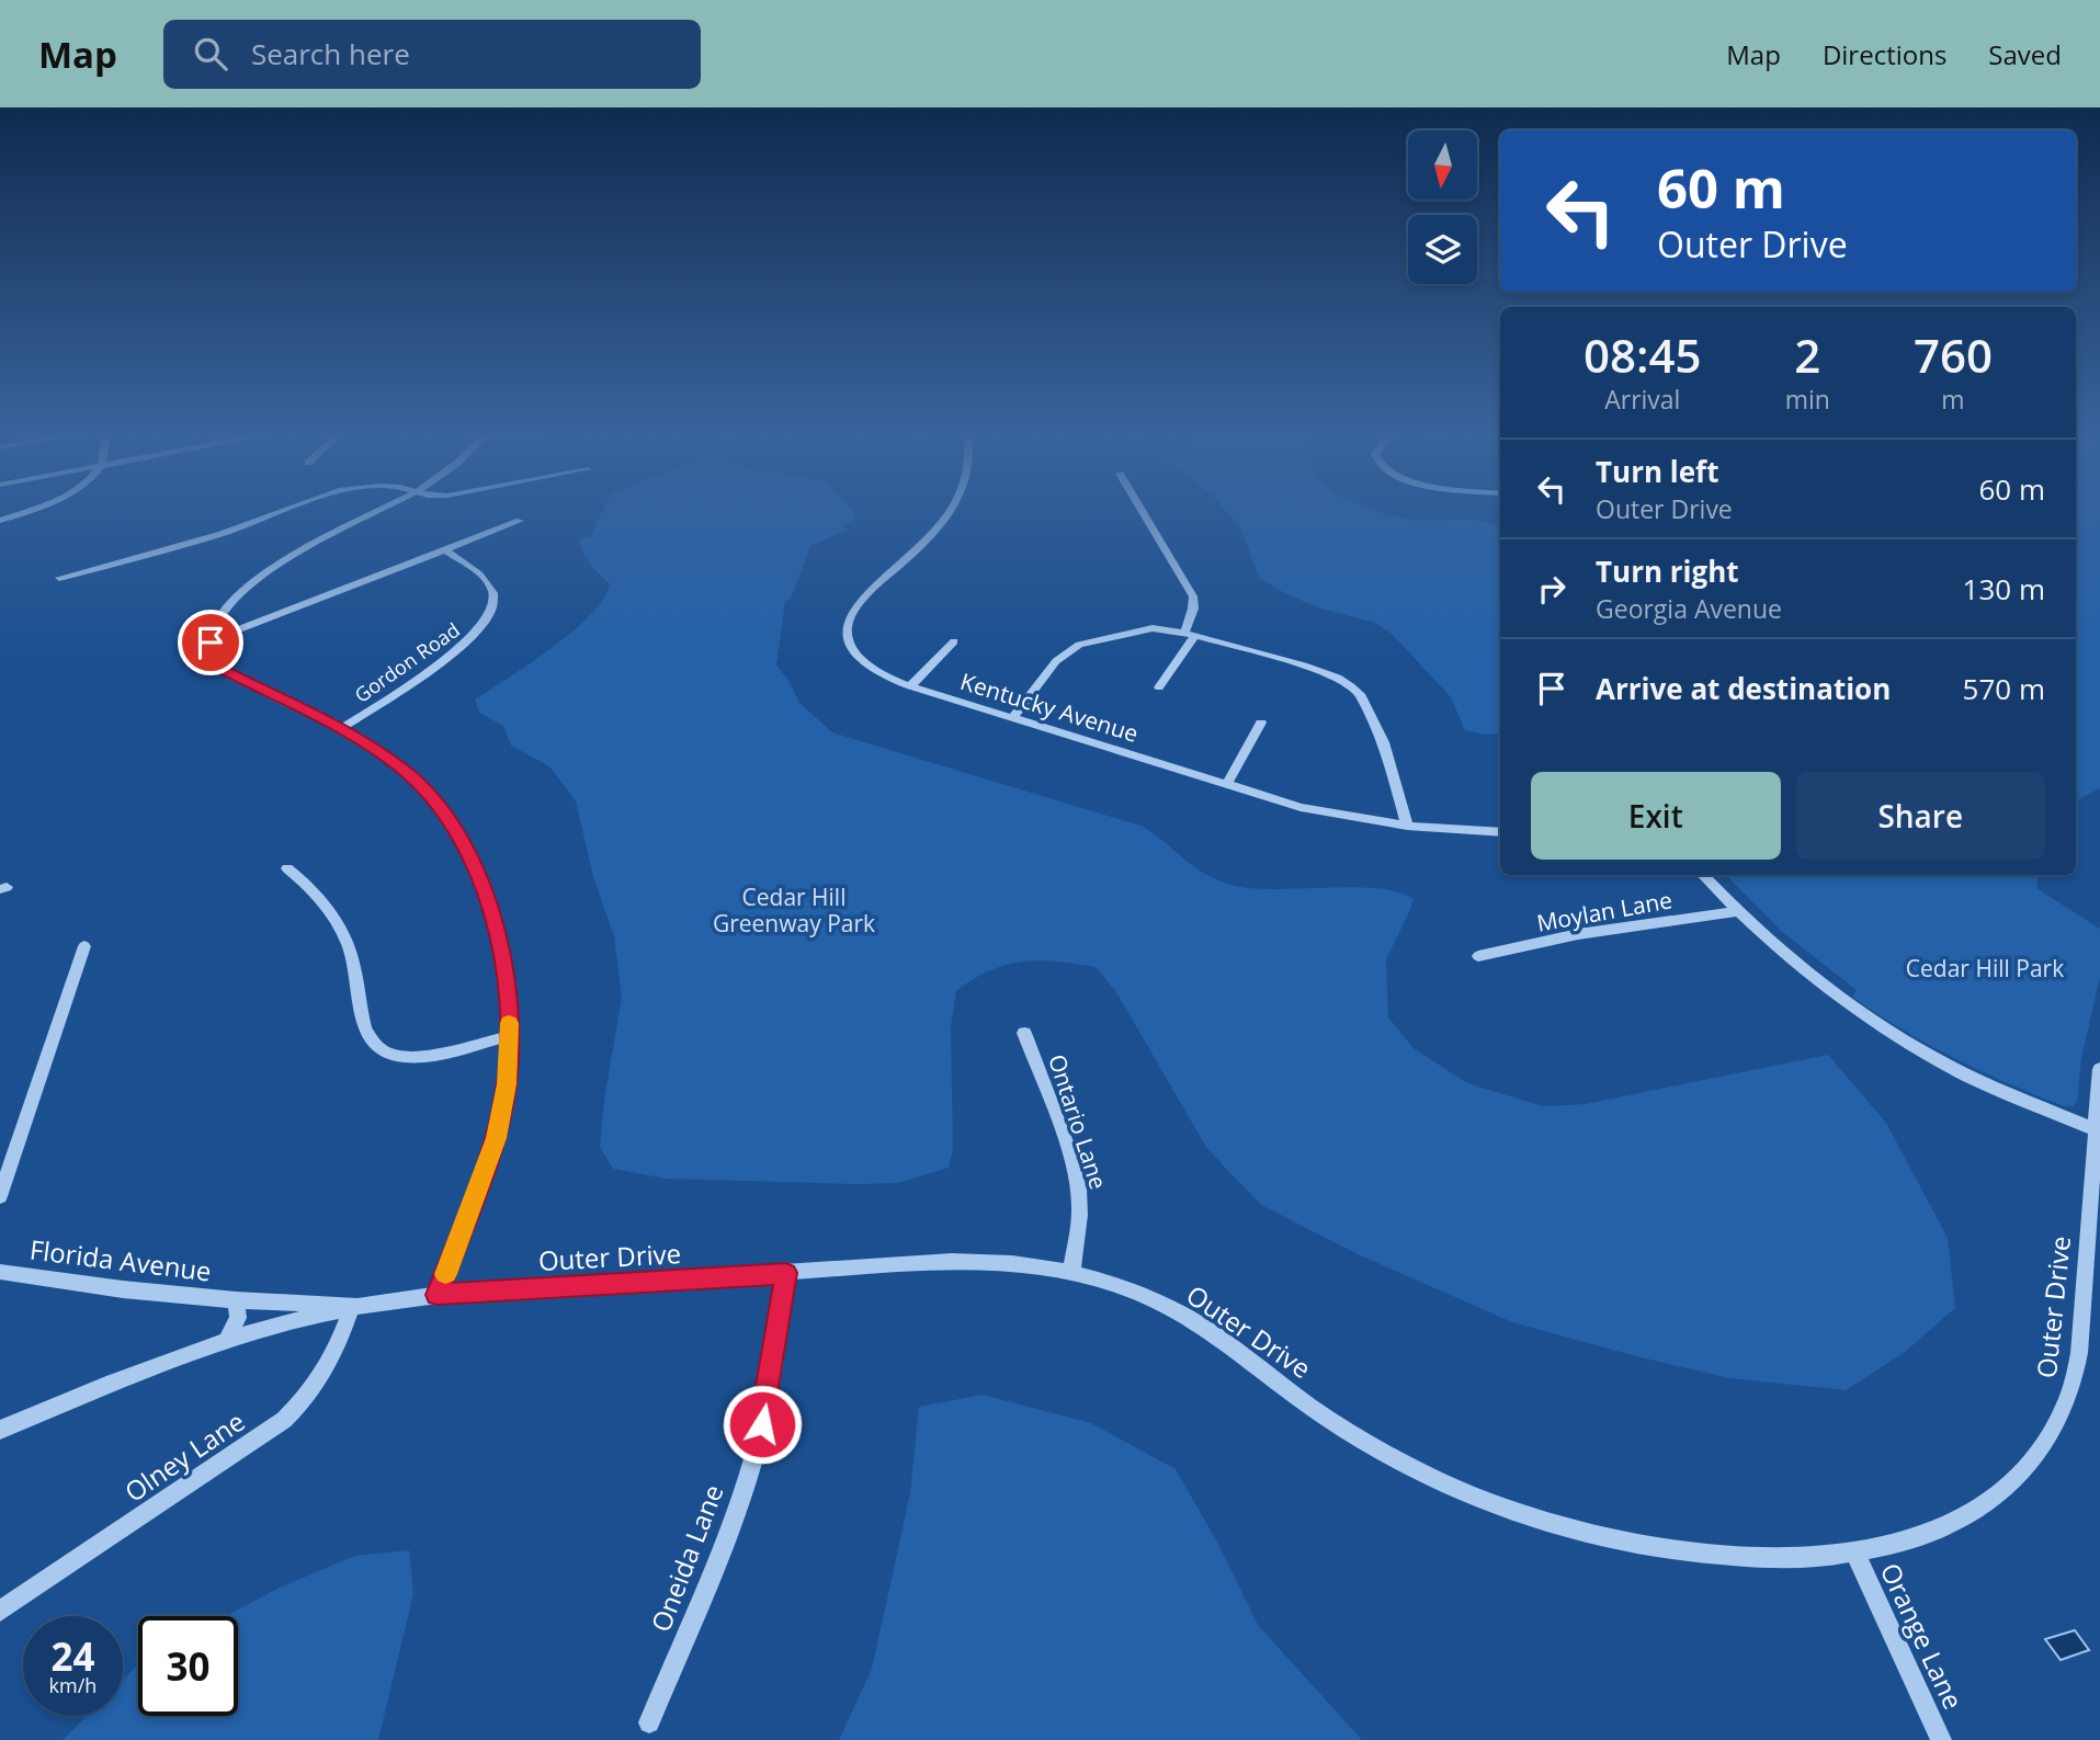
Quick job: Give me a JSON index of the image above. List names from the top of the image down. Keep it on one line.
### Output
{"streets":{"street":["Gordon Road","Kentucky Avenue","Moylan Lane","Ontario Lane","Outer Drive","Florida Avenue","Olney Lane","Oneida Lane","Orange Lane"]},"crossings":[["Ontario Lane","Outer Drive"],["Outer Drive","Florida Avenue"],["Outer Drive","Olney Lane"],["Outer Drive","Oneida Lane"],["Outer Drive","Orange Lane"],["Florida Avenue","Olney Lane"]],"parks":["Cedar Hill Greenway Park","Cedar Hill Park"],"north":"bottom","page":{"header":"Map","search":"Search here","nav":["Map","Directions","Saved"],"turn":["60 m","Outer Drive"],"eta":["08:45","Arrival","2","min","760","m"],"list":[{"name":"Turn left","note":"Outer Drive","value":"60 m"},{"name":"Turn right","note":"Georgia Avenue","value":"130 m"},{"name":"Arrive at destination","value":"570 m"}],"buttons":["Exit","Share"],"speed":"24 km/h","limit":"30"}}
